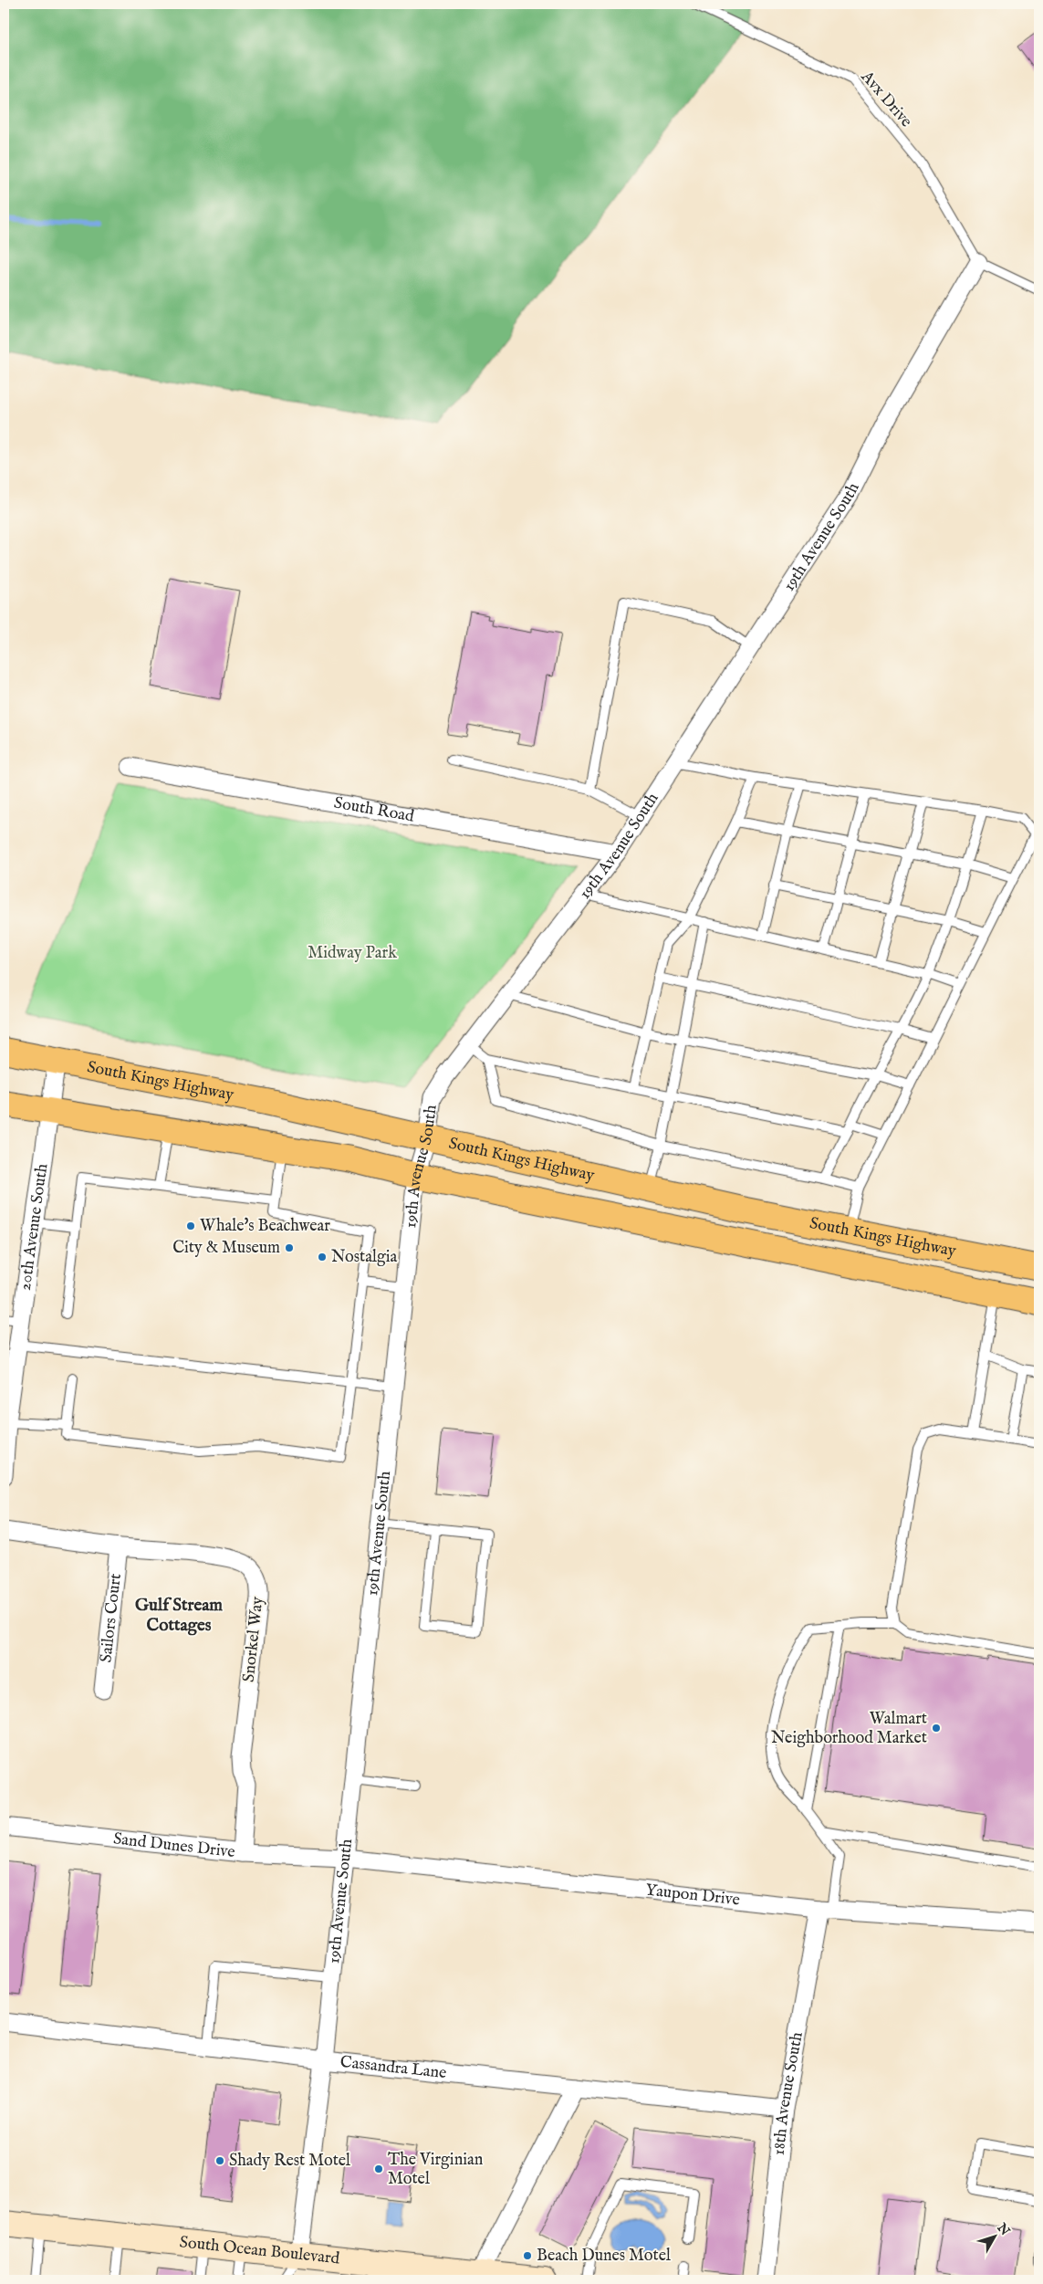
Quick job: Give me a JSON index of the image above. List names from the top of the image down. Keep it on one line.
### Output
{"streets":{"main road":["South Kings Highway","South Ocean Boulevard"],"street":["19th Avenue South","South Road","20th Avenue South","Sailors Court","Snorkel Way","Sand Dunes Drive","Yaupon Drive","Cassandra Lane","18th Avenue South"],"lane":["Avx Drive"]},"crossings":[["Avx Drive","19th Avenue South"],["19th Avenue South","South Road"],["19th Avenue South","South Kings Highway"],["19th Avenue South","Sand Dunes Drive"],["19th Avenue South","Yaupon Drive"],["19th Avenue South","Cassandra Lane"],["19th Avenue South","South Ocean Boulevard"],["South Kings Highway","20th Avenue South"],["Sailors Court","Snorkel Way"],["Snorkel Way","Sand Dunes Drive"],["Sand Dunes Drive","Yaupon Drive"],["Yaupon Drive","18th Avenue South"],["Cassandra Lane","18th Avenue South"]],"districts":["Gulf Stream Cottages"],"parks":["Midway Park"],"places":["Whale's Beachwear","City & Museum","Nostalgia","Walmart Neighborhood Market","Shady Rest Motel","The Virginian Motel","Beach Dunes Motel"],"north":"top right"}
